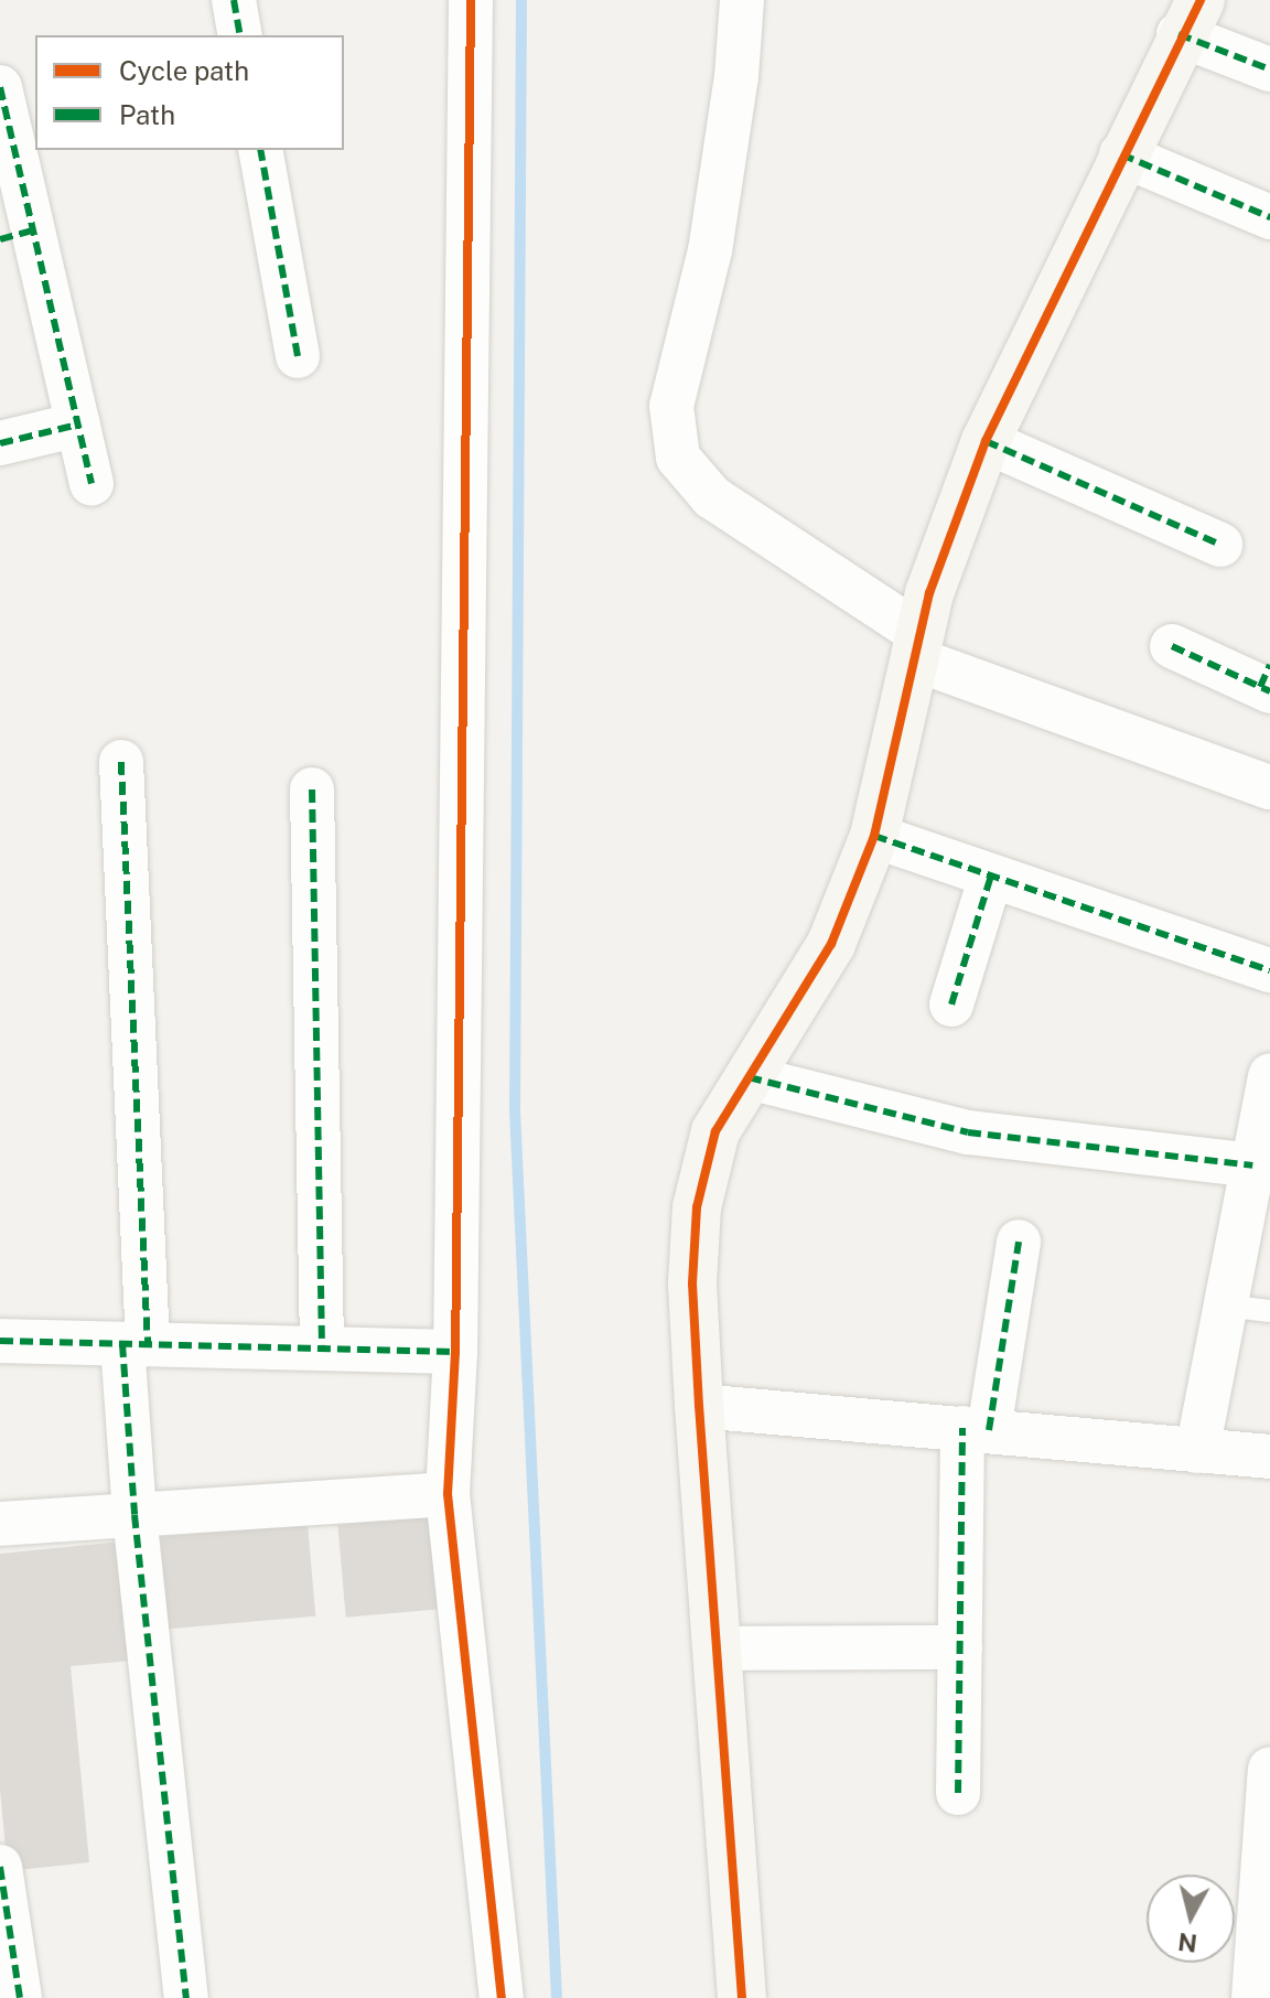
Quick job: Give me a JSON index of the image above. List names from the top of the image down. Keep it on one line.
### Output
{"legend":["Cycle path","Path"],"north":"bottom"}
